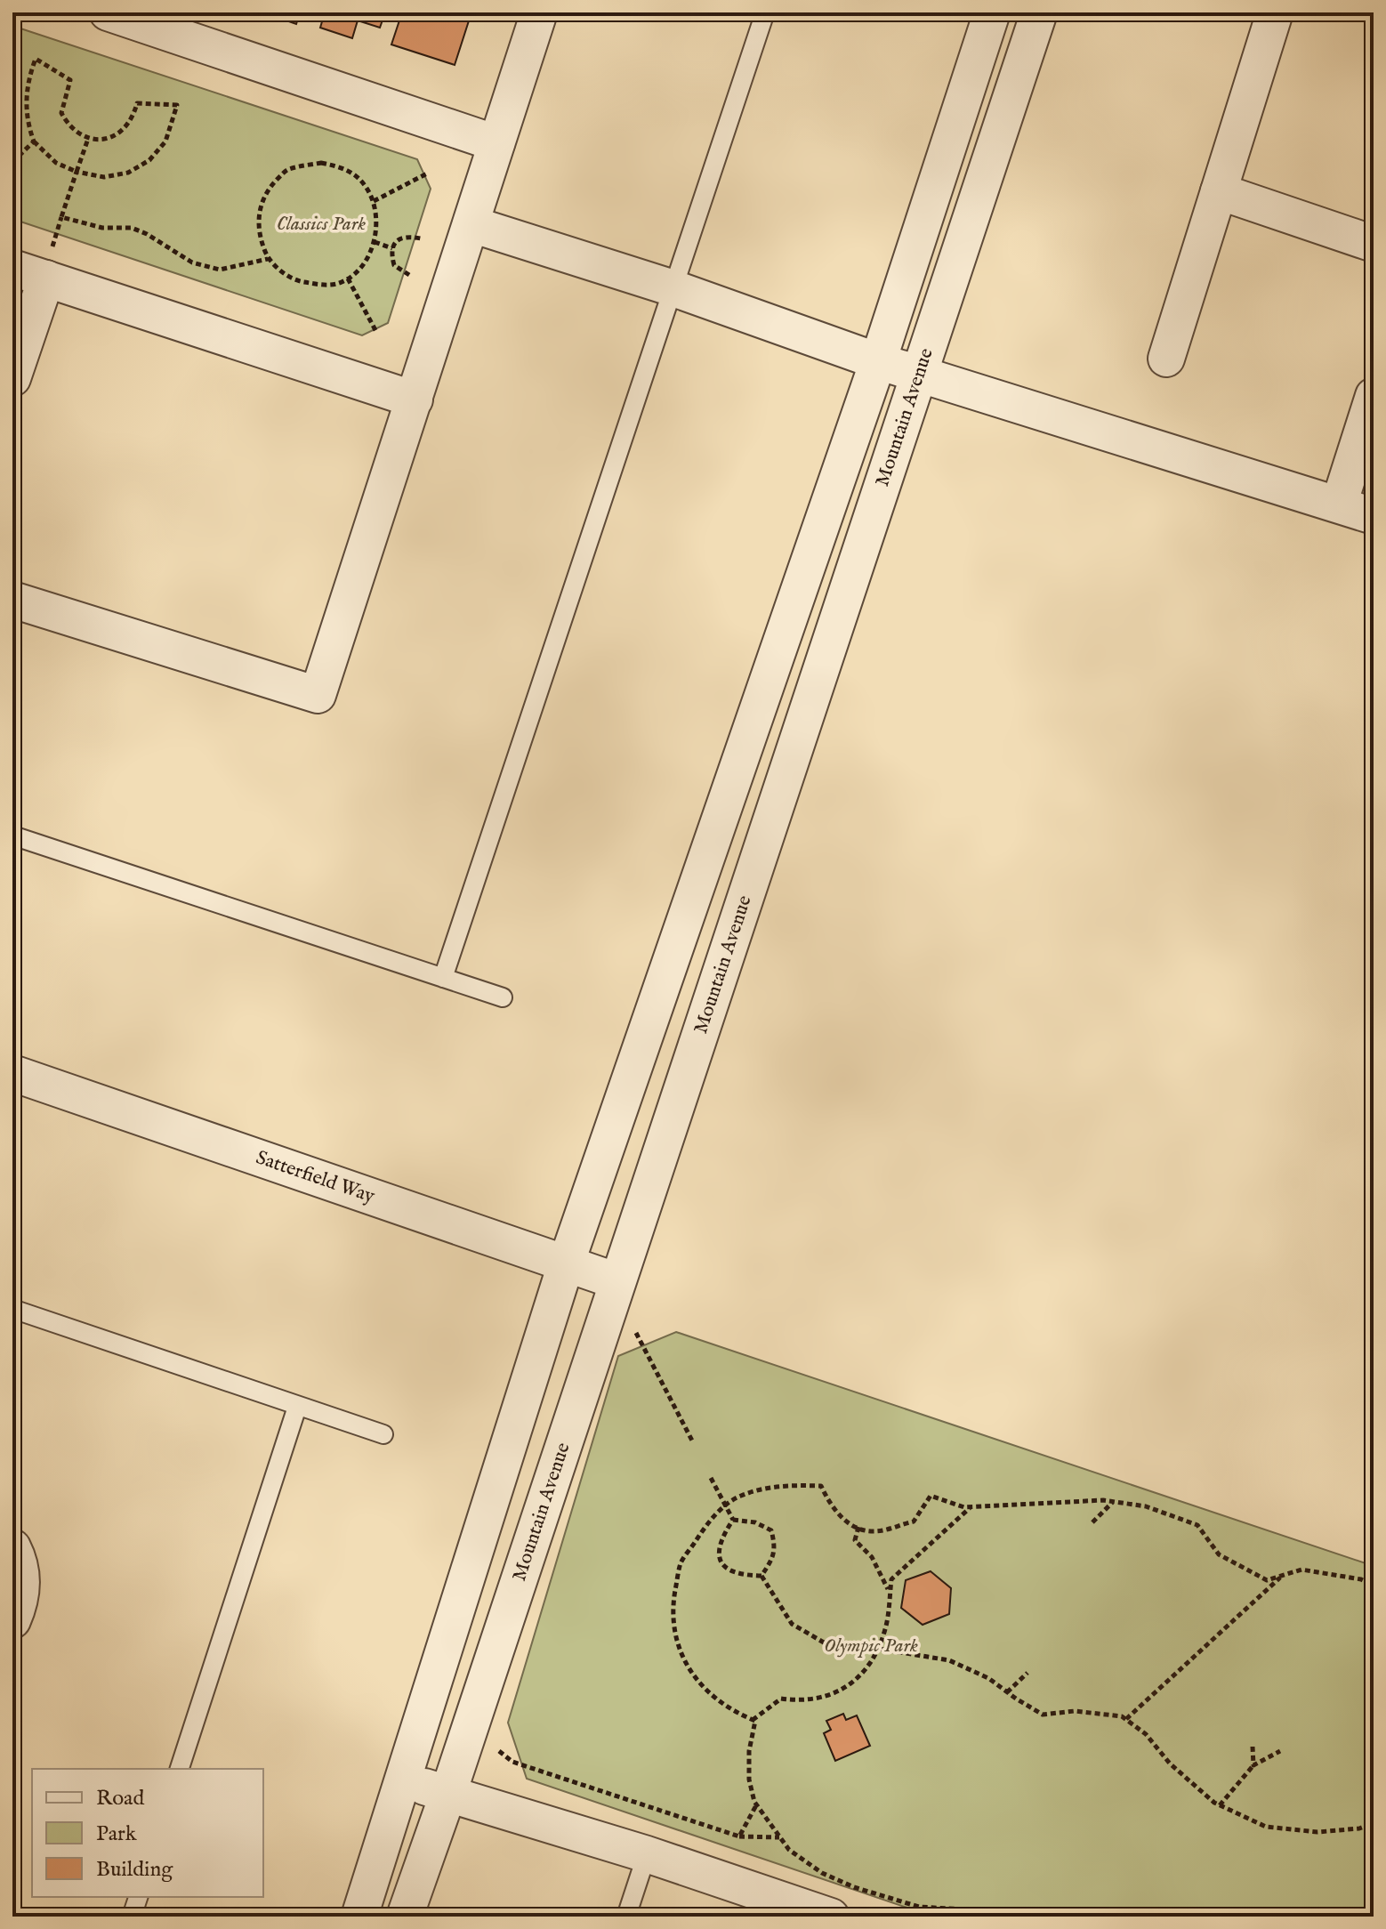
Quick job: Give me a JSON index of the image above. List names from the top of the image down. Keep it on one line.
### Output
{"streets":{"street":["Mountain Avenue","Satterfield Way"]},"crossings":[["Mountain Avenue","Satterfield Way"]],"parks":["Classics Park","Olympic Park"],"legend":["Road","Park","Building"]}
